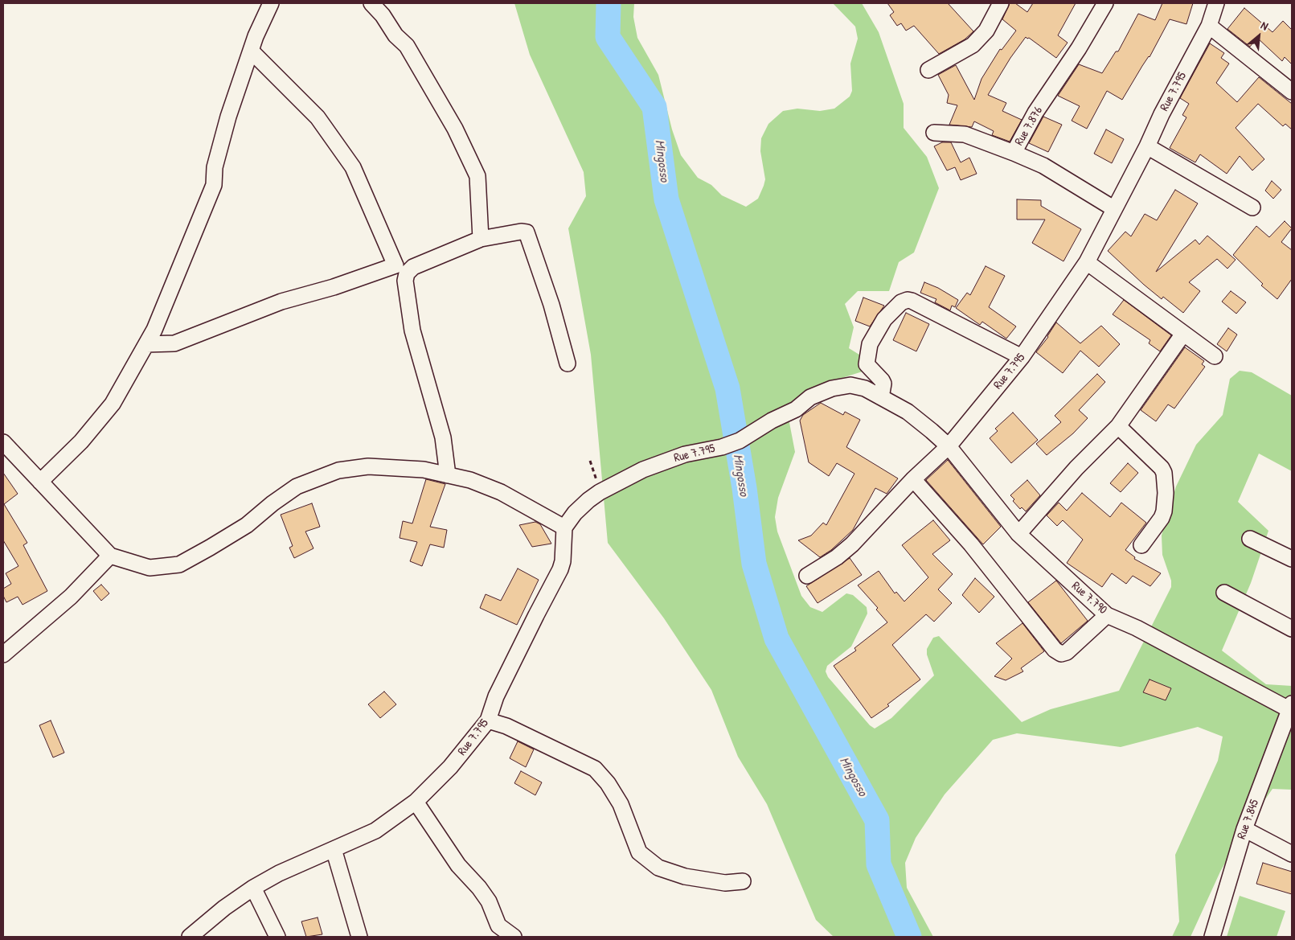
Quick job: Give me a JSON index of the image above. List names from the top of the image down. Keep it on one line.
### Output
{"streets":{"street":["Rue 7.795","Rue 7.876","Rue 7.790","Rue 7.845"]},"crossings":[["Rue 7.795","Rue 7.876"],["Rue 7.795","Rue 7.790"],["Rue 7.790","Rue 7.845"]],"water":["Mingosso"],"north":"top right"}
